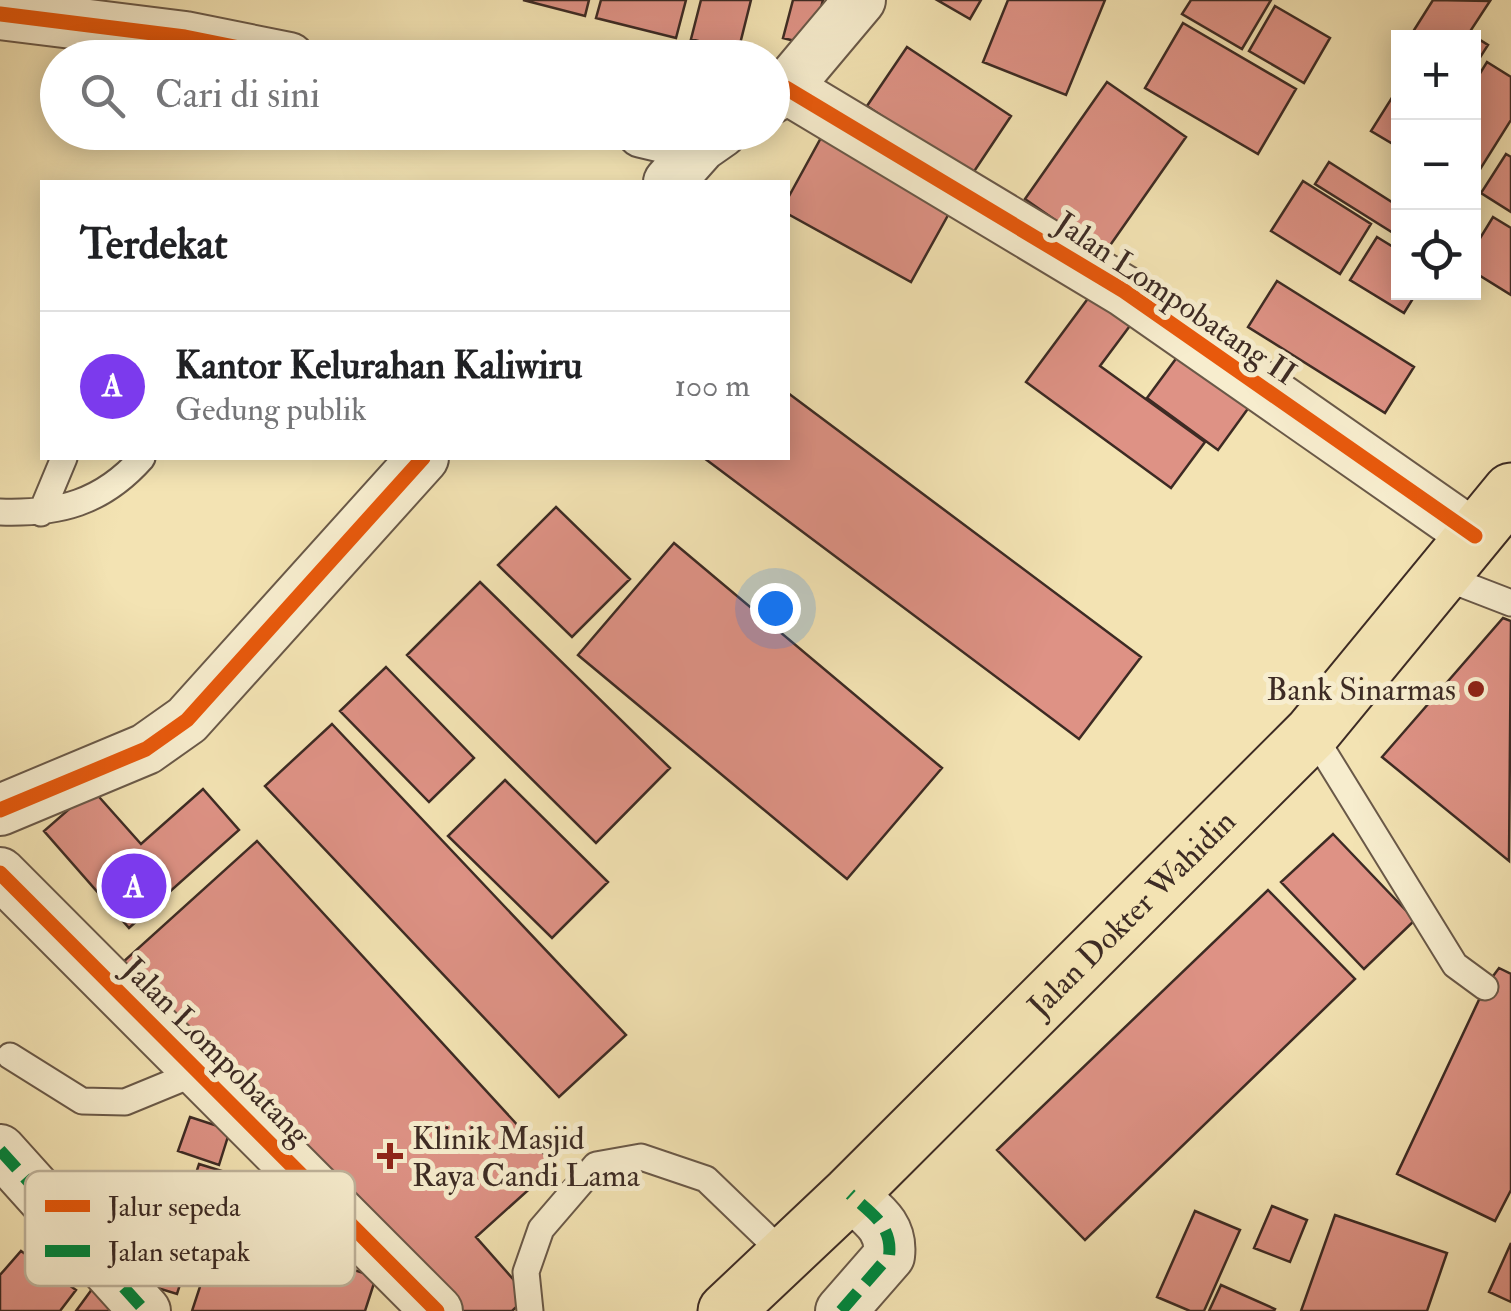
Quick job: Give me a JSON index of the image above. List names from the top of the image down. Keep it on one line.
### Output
{"streets":{"highway":["Jalan Dokter Wahidin"],"street":["Jalan Lompobatang II","Jalan Lompobatang"]},"crossings":[["Jalan Lompobatang II","Jalan Dokter Wahidin"]],"places":{"other":["Bank Sinarmas"],"health":["Klinik Masjid Raya Candi Lama"]},"legend":["Jalur sepeda","Jalan setapak"],"page":{"map_buttons":["+","−"],"search":"Cari di sini","heading":"Terdekat","list":[{"mark":"A","name":"Kantor Kelurahan Kaliwiru","note":"Gedung publik","value":"100 m"}],"pins":"A"}}
